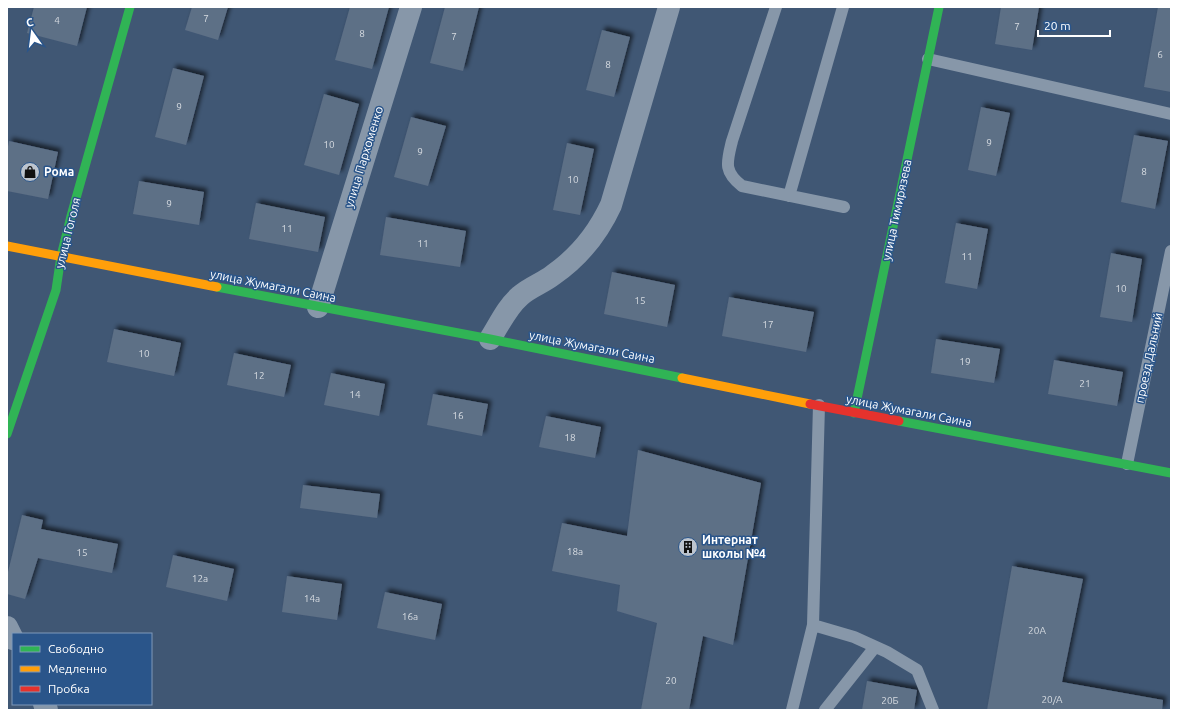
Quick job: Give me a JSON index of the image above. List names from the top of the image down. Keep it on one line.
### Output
{"streets":{"street":["улица Пархоменко","улица Тимирязева","улица Гоголя","улица Жумагали Саина"],"lane":["проезд Дальний"]},"crossings":[["улица Пархоменко","улица Жумагали Саина"],["улица Тимирязева","улица Жумагали Саина"],["улица Гоголя","улица Жумагали Саина"],["улица Жумагали Саина","проезд Дальний"]],"places":{"shop":["Рома"],"building":["Интернат школы №4"]},"house_numbers":["7","4","7","8","7","6","8","9","9","10","9","8","10","9","11","11","11","10","15","17","10","19","12","21","14","16","18","18а","15","12а","14а","16а","20А","20","20/А","20Б"],"legend":["Свободно","Медленно","Пробка"],"scale_bar":"20 m","north":"top"}
